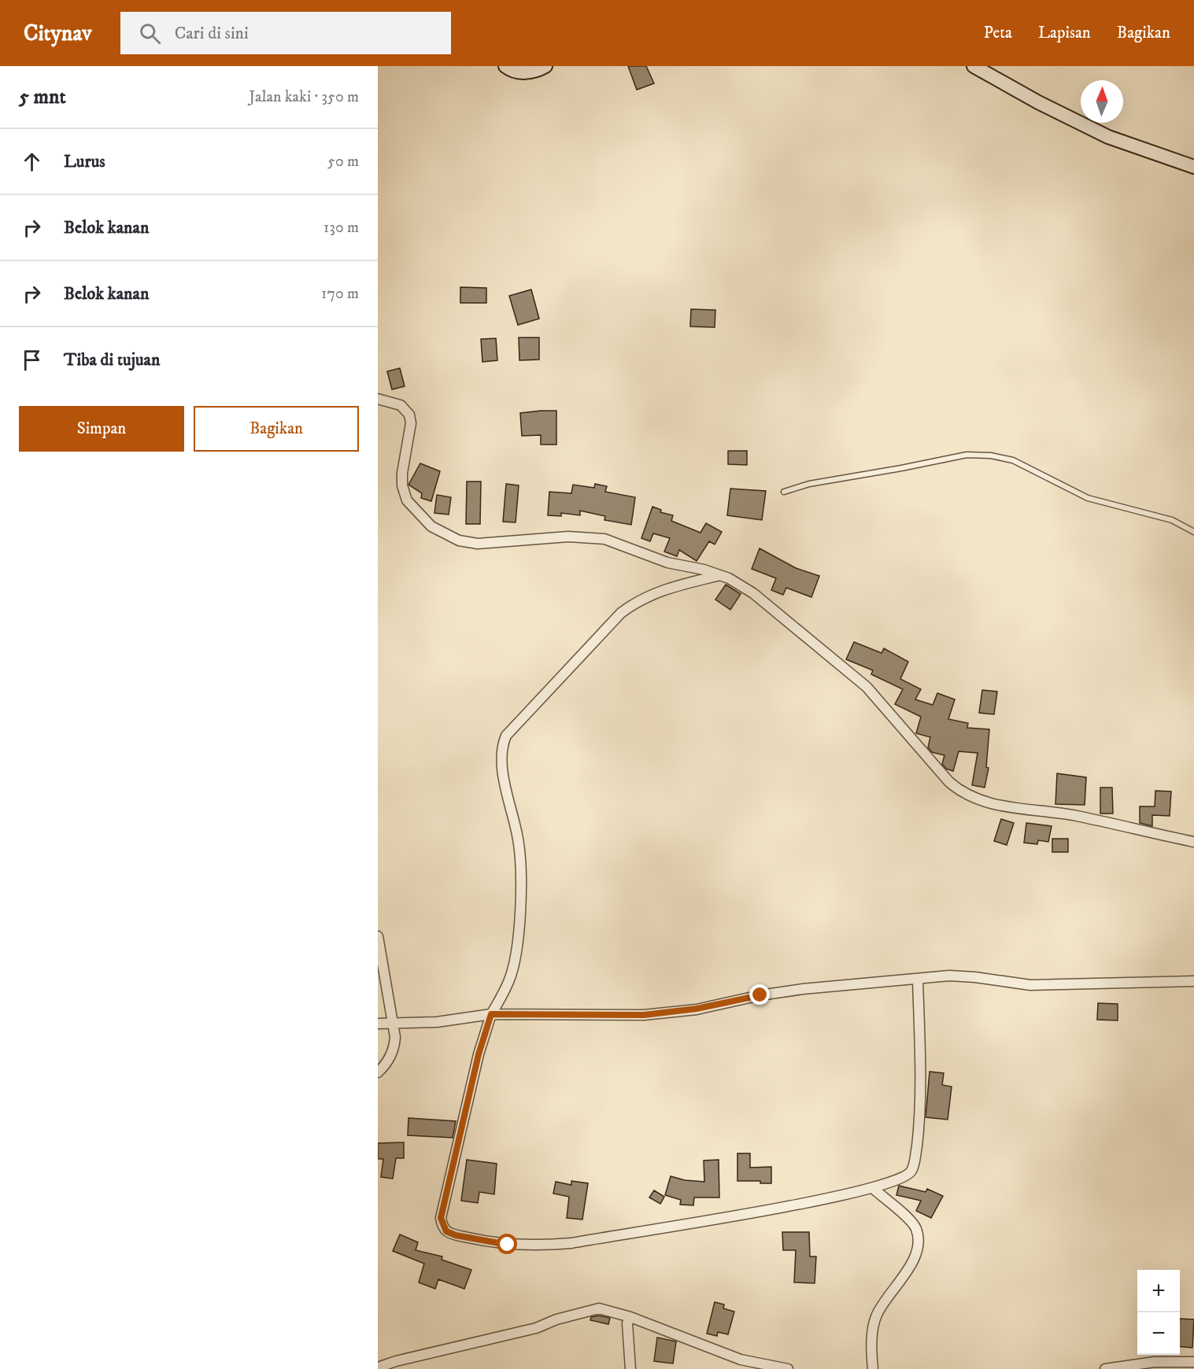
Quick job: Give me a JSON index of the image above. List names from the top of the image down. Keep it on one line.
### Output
{"north":"top","page":{"header":"Citynav","search":"Cari di sini","nav":["Peta","Lapisan","Bagikan"],"heading":["5 mnt","Jalan kaki · 350 m"],"list":[["Lurus","50 m"],["Belok kanan","130 m"],["Belok kanan","170 m"],"Tiba di tujuan"],"buttons":["Simpan","Bagikan"],"map_buttons":["+","−"]}}
